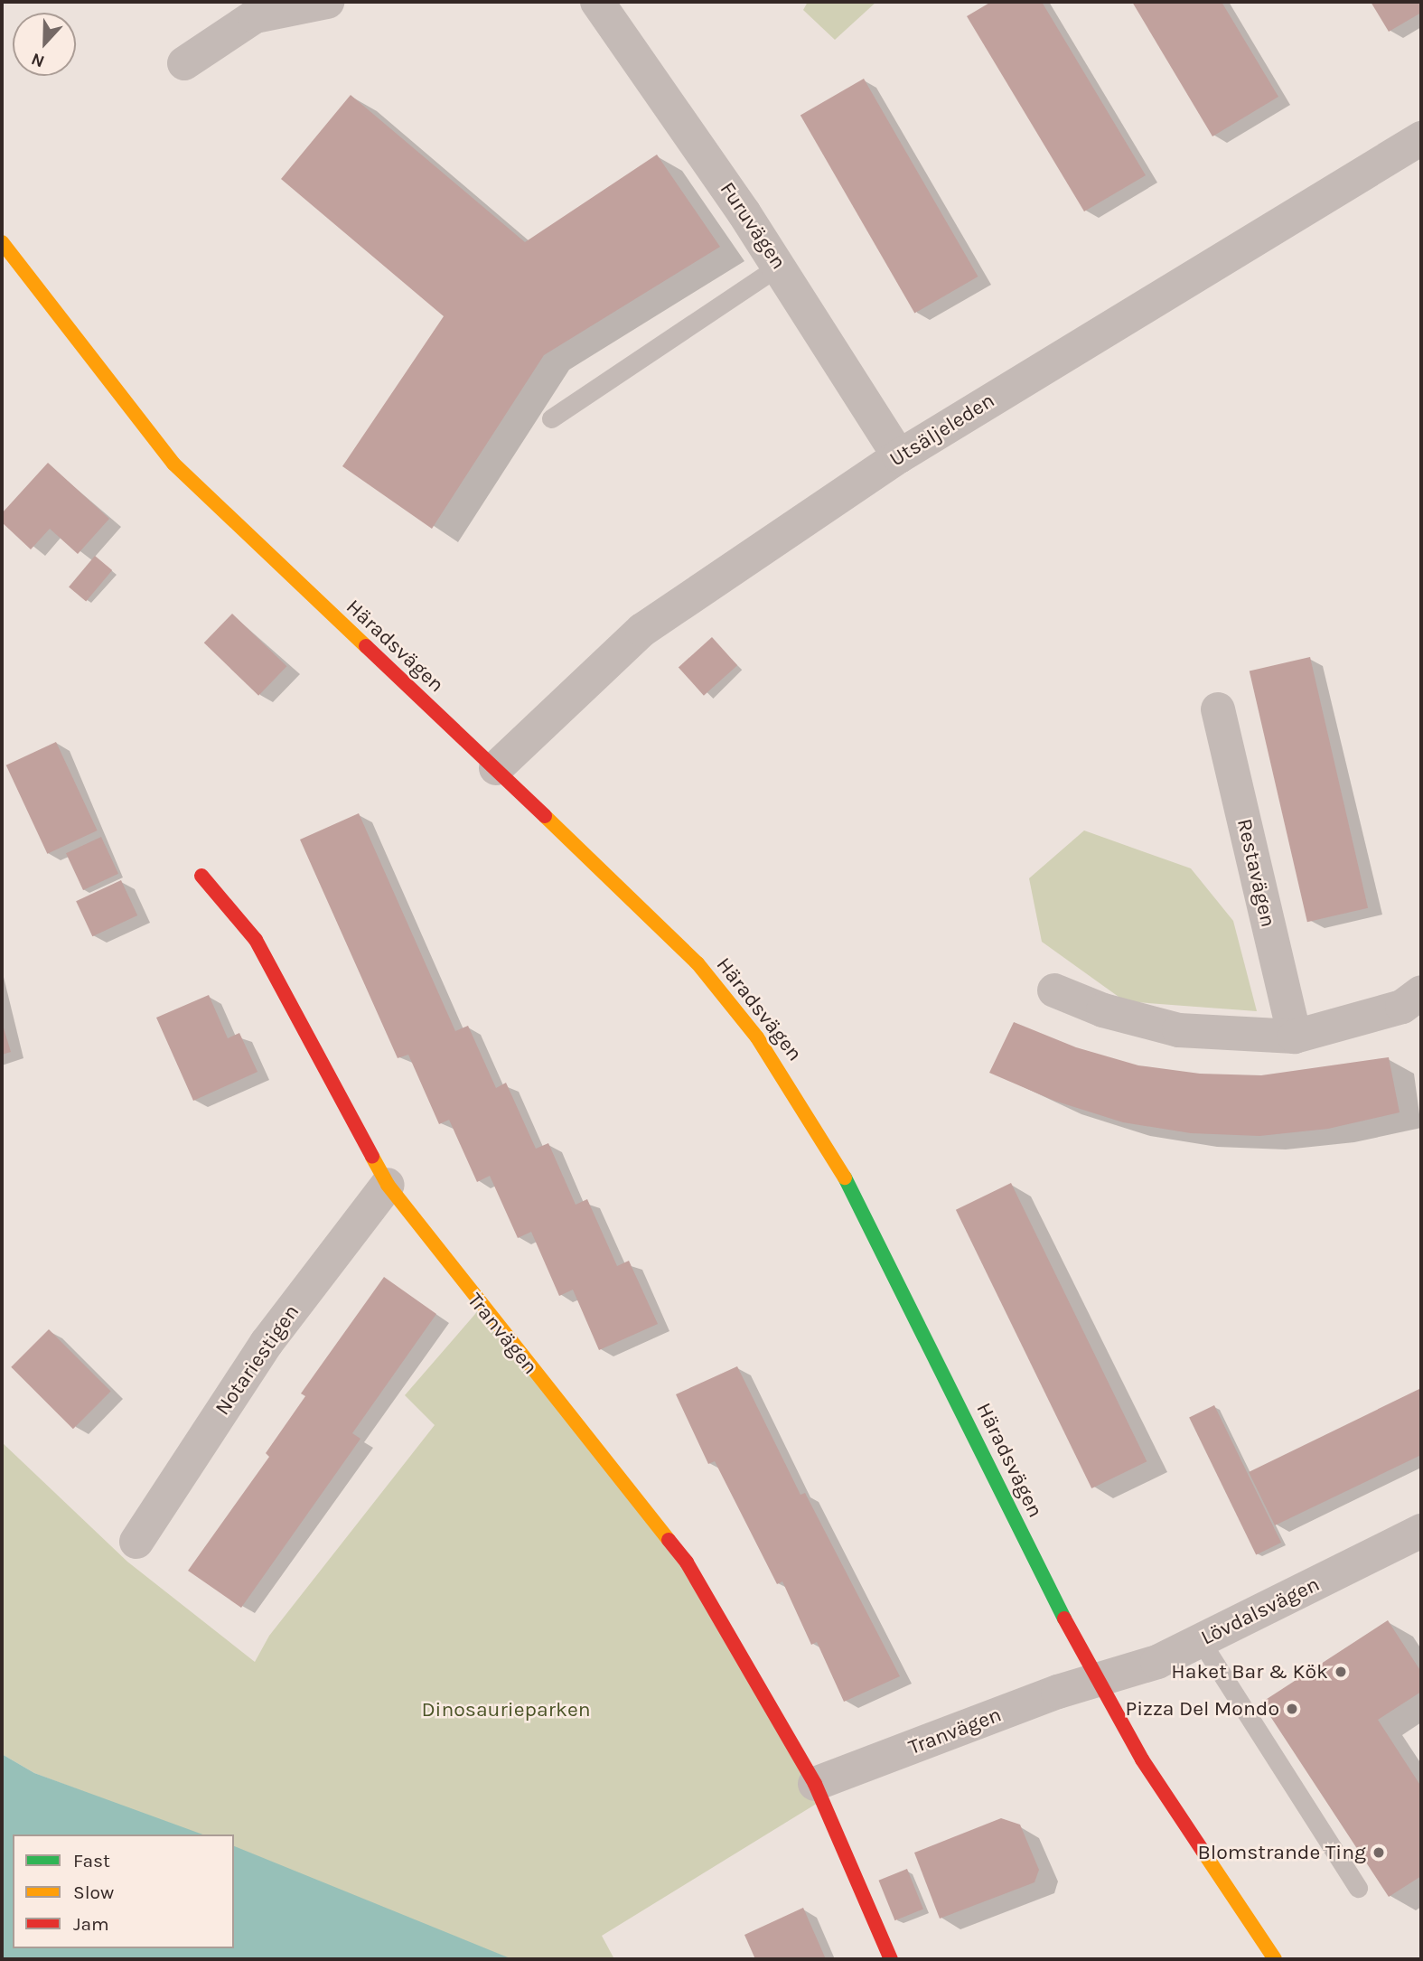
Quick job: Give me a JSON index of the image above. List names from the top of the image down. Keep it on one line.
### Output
{"streets":{"street":["Furuvägen","Utsäljeleden","Häradsvägen","Restavägen","Tranvägen","Notariestigen","Lövdalsvägen"]},"crossings":[["Furuvägen","Utsäljeleden"],["Utsäljeleden","Häradsvägen"],["Häradsvägen","Tranvägen"],["Häradsvägen","Lövdalsvägen"],["Tranvägen","Notariestigen"],["Tranvägen","Lövdalsvägen"]],"parks":["Dinosaurieparken"],"places":["Haket Bar & Kök","Pizza Del Mondo","Blomstrande Ting"],"legend":["Fast","Slow","Jam"],"north":"bottom"}
